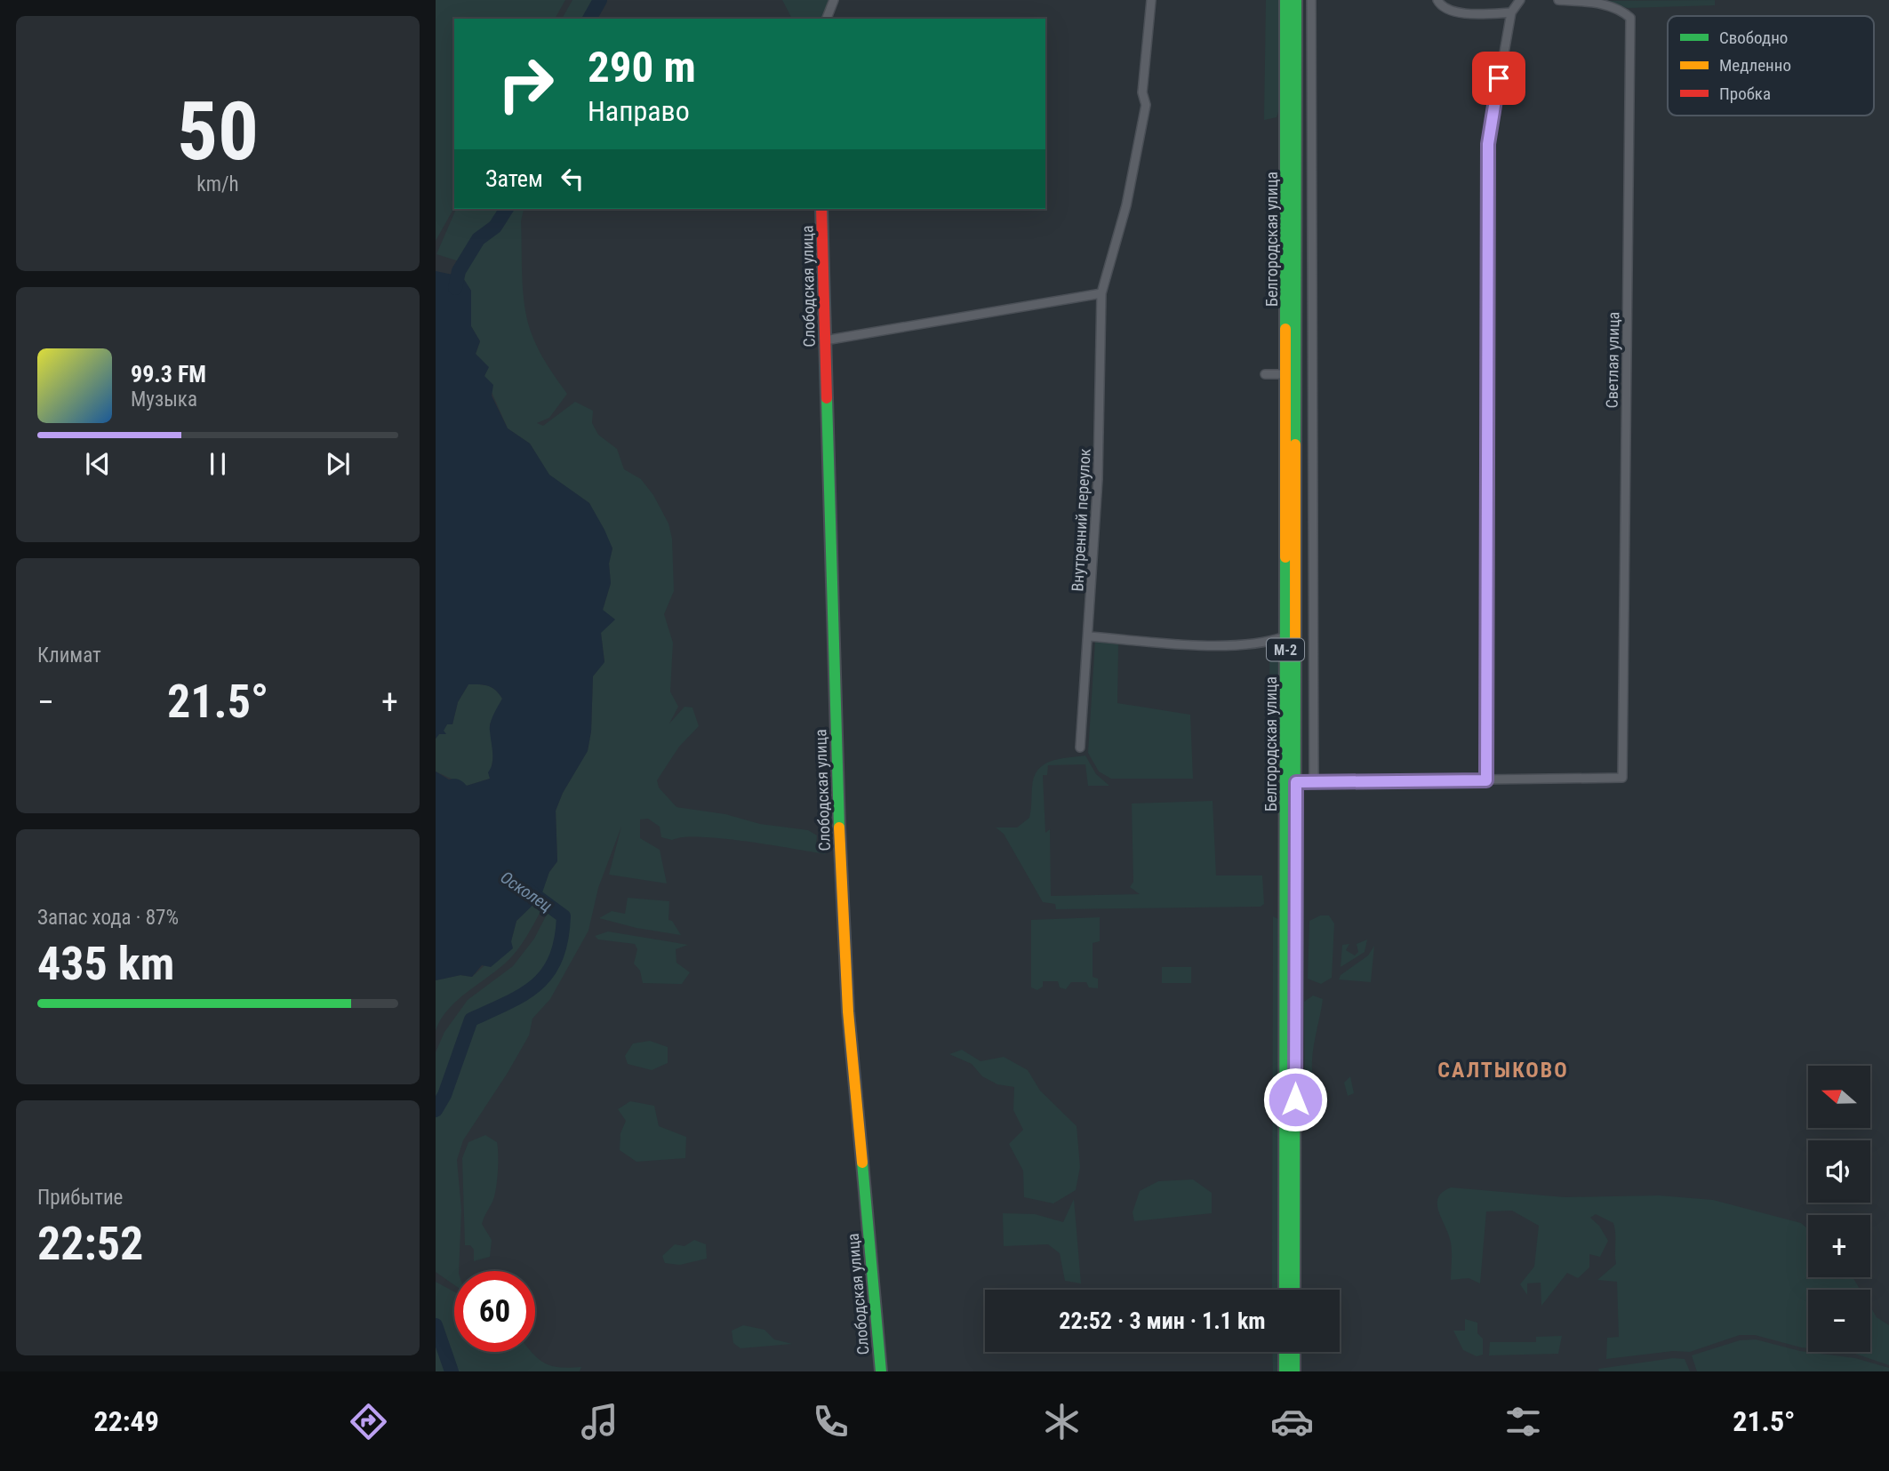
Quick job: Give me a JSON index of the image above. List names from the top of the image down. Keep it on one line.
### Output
{"streets":{"main road":["Белгородская улица","Слободская улица","М-2"],"street":["Светлая улица","Внутренний переулок"]},"districts":["САЛТЫКОВО"],"water":["Осколец"],"legend":["Свободно","Медленно","Пробка"],"north":"left","page":{"tile":[["50","km/h"],"Климат",["Запас хода · 87%","435 km"],["Прибытие","22:52"]],"turn":["290 m","Направо"],"then":"Затем","song":["99.3 FM","Музыка"],"heat":["−","21.5°","+"],"map_buttons":["+","−"],"limit":"60","trip":"22:52 · 3 мин · 1.1 km","tabs":["22:49","21.5°"]}}
